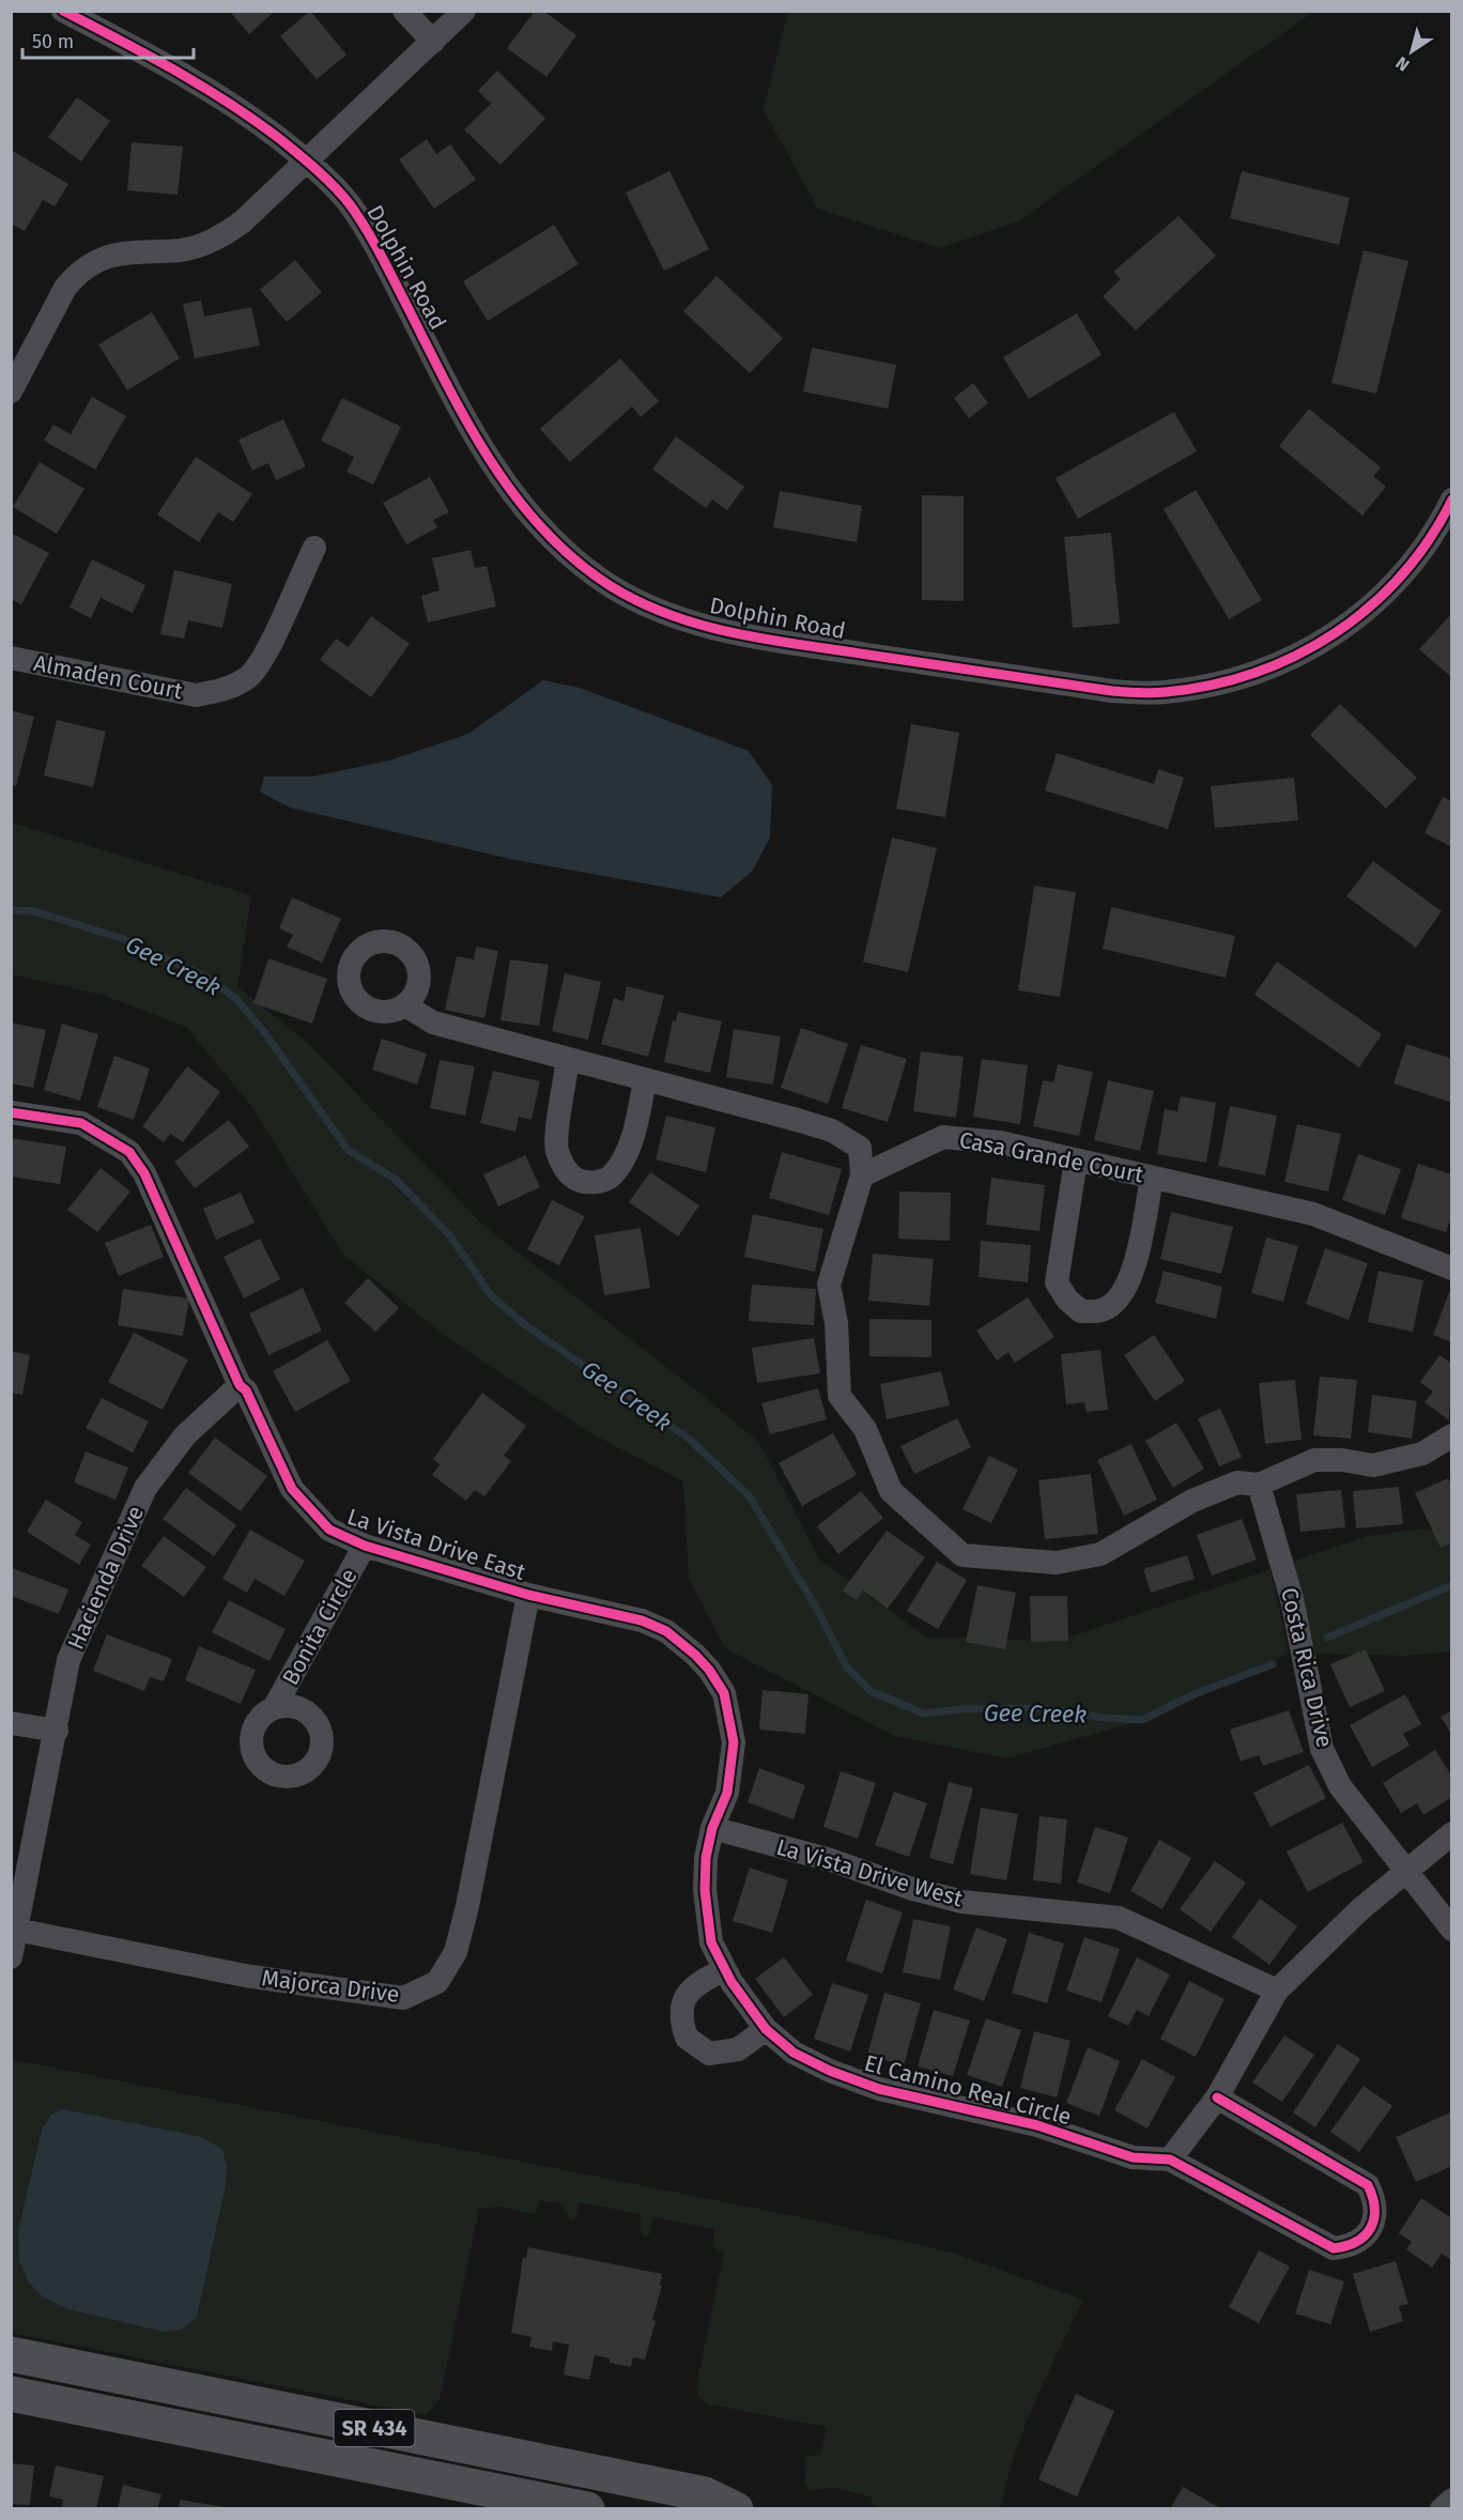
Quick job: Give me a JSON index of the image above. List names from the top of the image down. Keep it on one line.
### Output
{"streets":{"main road":["SR 434"],"street":["Dolphin Road","Almaden Court","Casa Grande Court","La Vista Drive East","Hacienda Drive","Bonita Circle","Costa Rica Drive","La Vista Drive West","Majorca Drive","El Camino Real Circle"]},"crossings":[["La Vista Drive East","Hacienda Drive"],["La Vista Drive East","Bonita Circle"],["La Vista Drive East","La Vista Drive West"],["La Vista Drive East","Majorca Drive"],["La Vista Drive East","El Camino Real Circle"],["Hacienda Drive","Majorca Drive"],["La Vista Drive West","El Camino Real Circle"]],"water":["Gee Creek"],"scale_bar":"50 m","north":"bottom left"}
